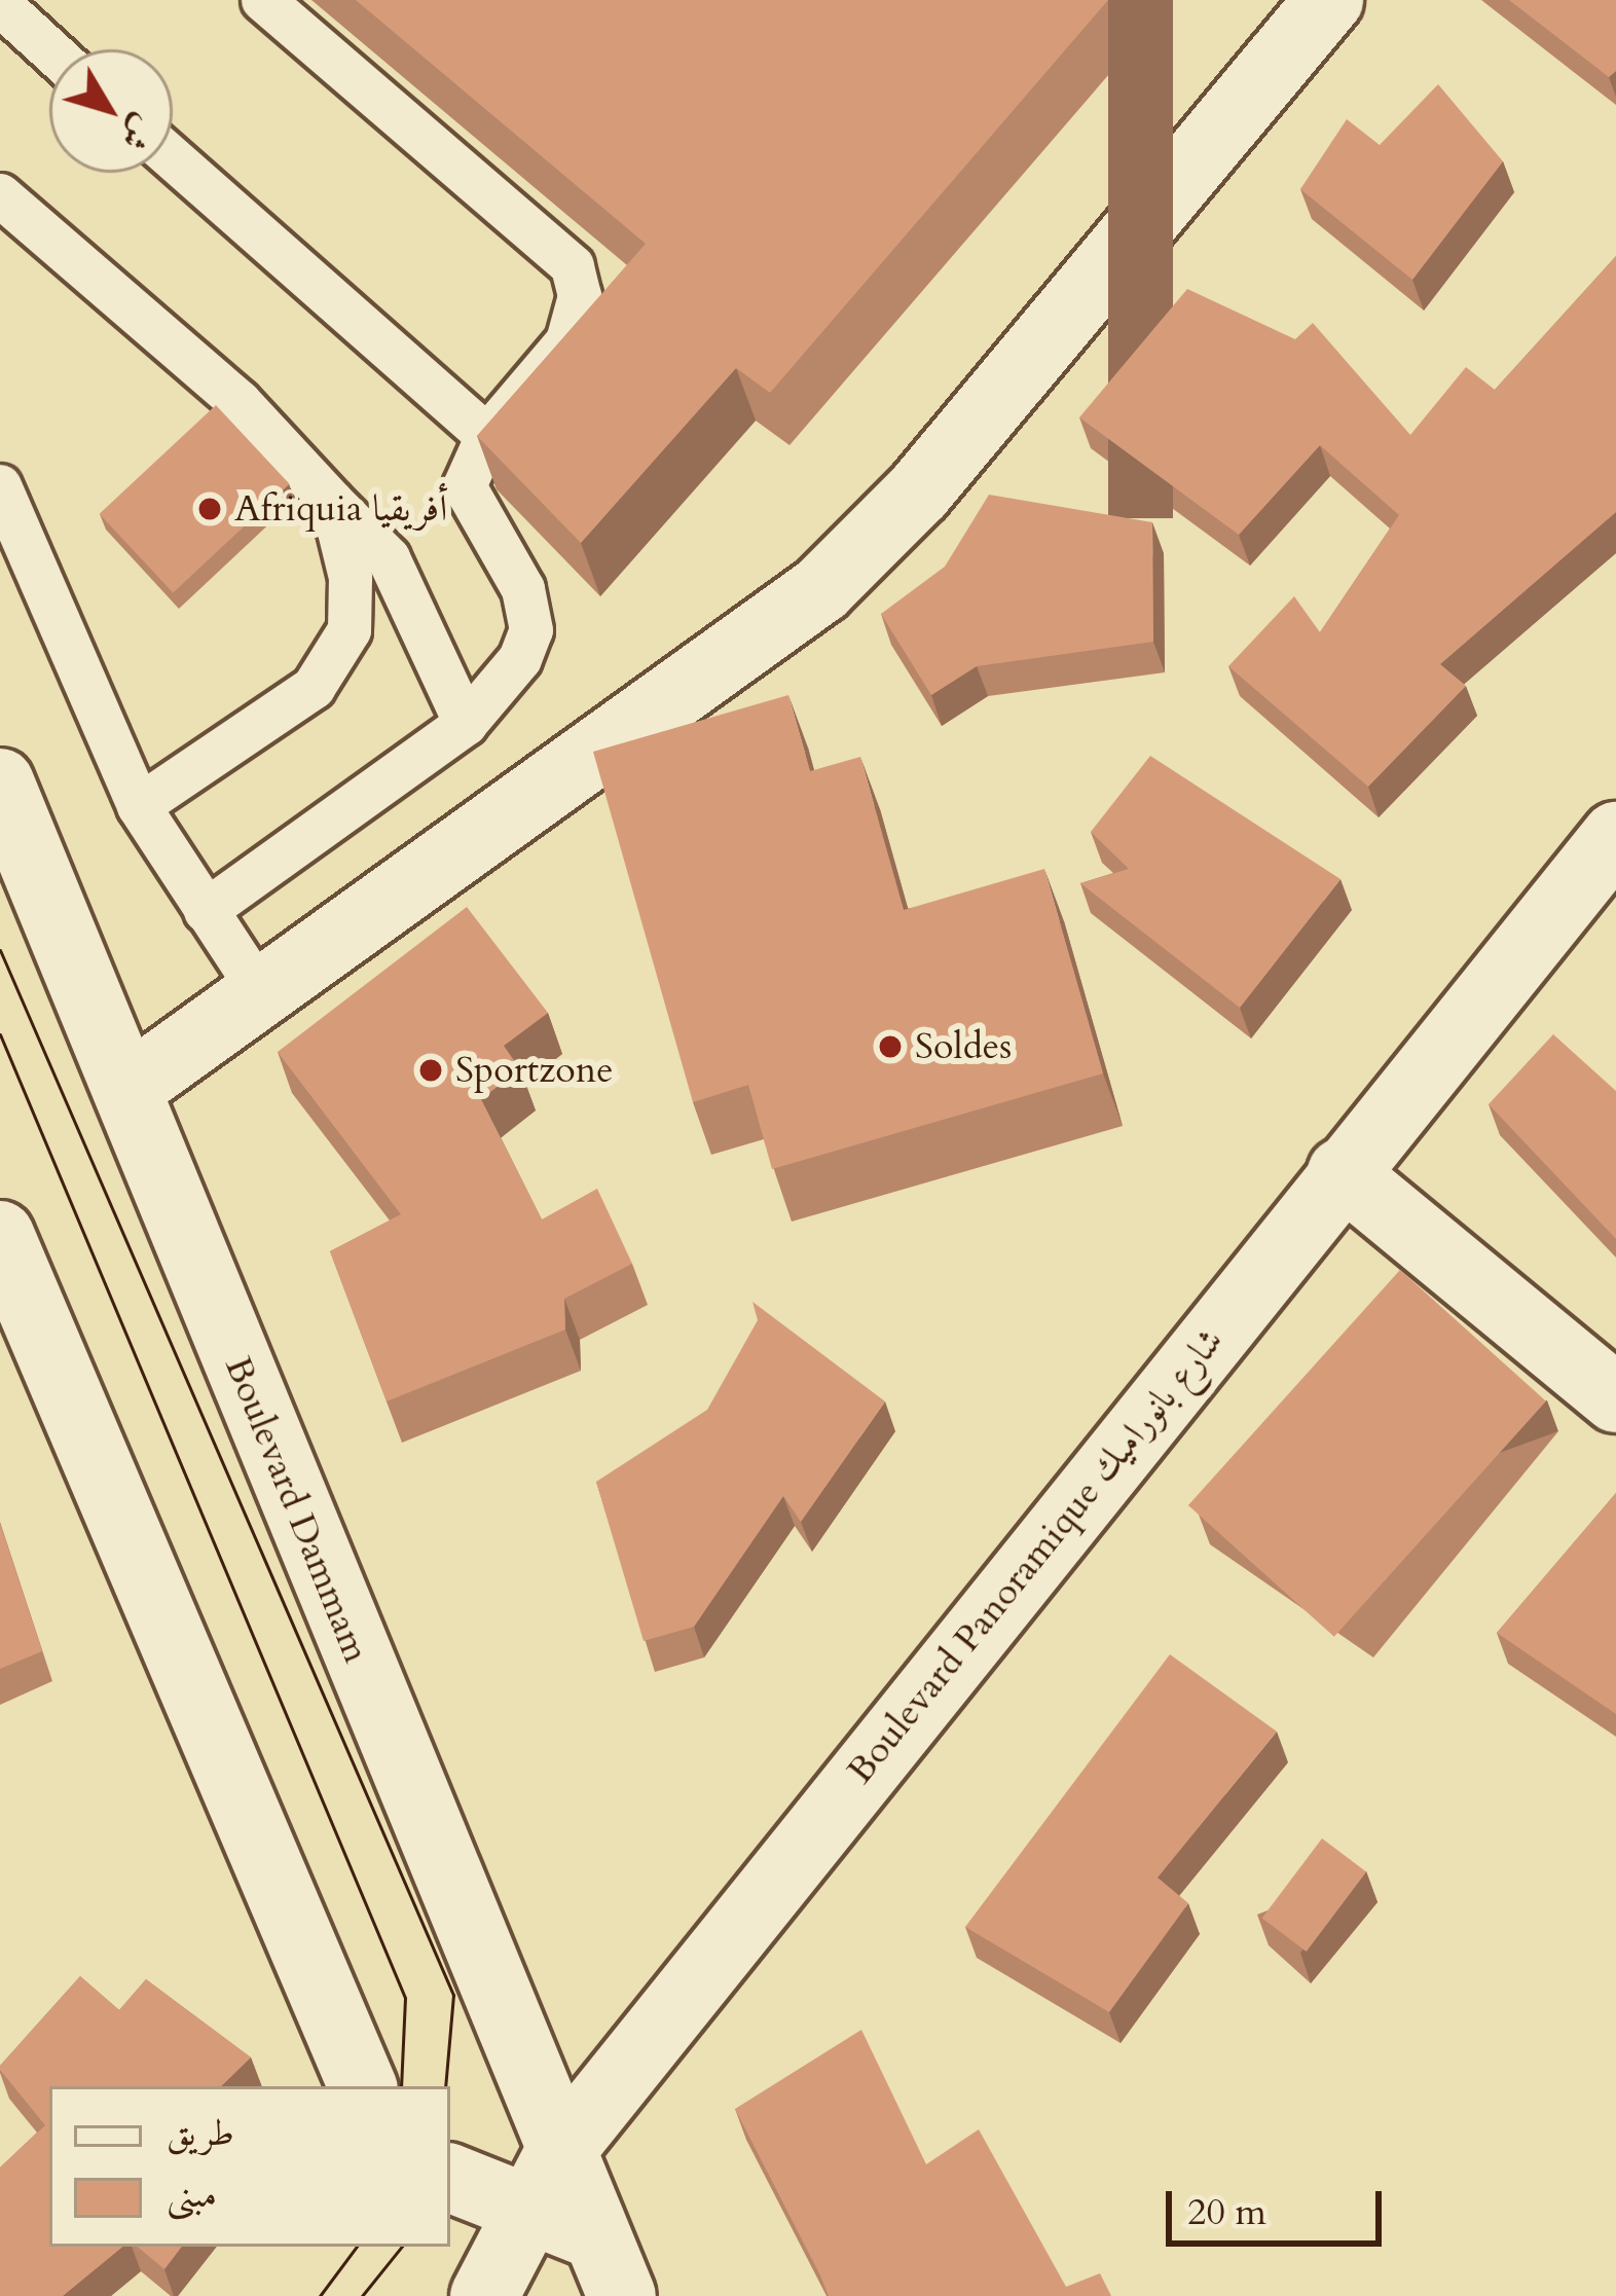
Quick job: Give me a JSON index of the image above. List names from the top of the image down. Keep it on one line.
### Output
{"streets":{"street":["Boulevard Dammam","Boulevard Panoramique شارع بانوراميك"]},"crossings":[["Boulevard Dammam","Boulevard Panoramique شارع بانوراميك"]],"places":["Afriquia أفريقيا","Soldes","Sportzone"],"legend":["طريق","مبنى"],"scale_bar":"20 m","north":"bottom right"}
